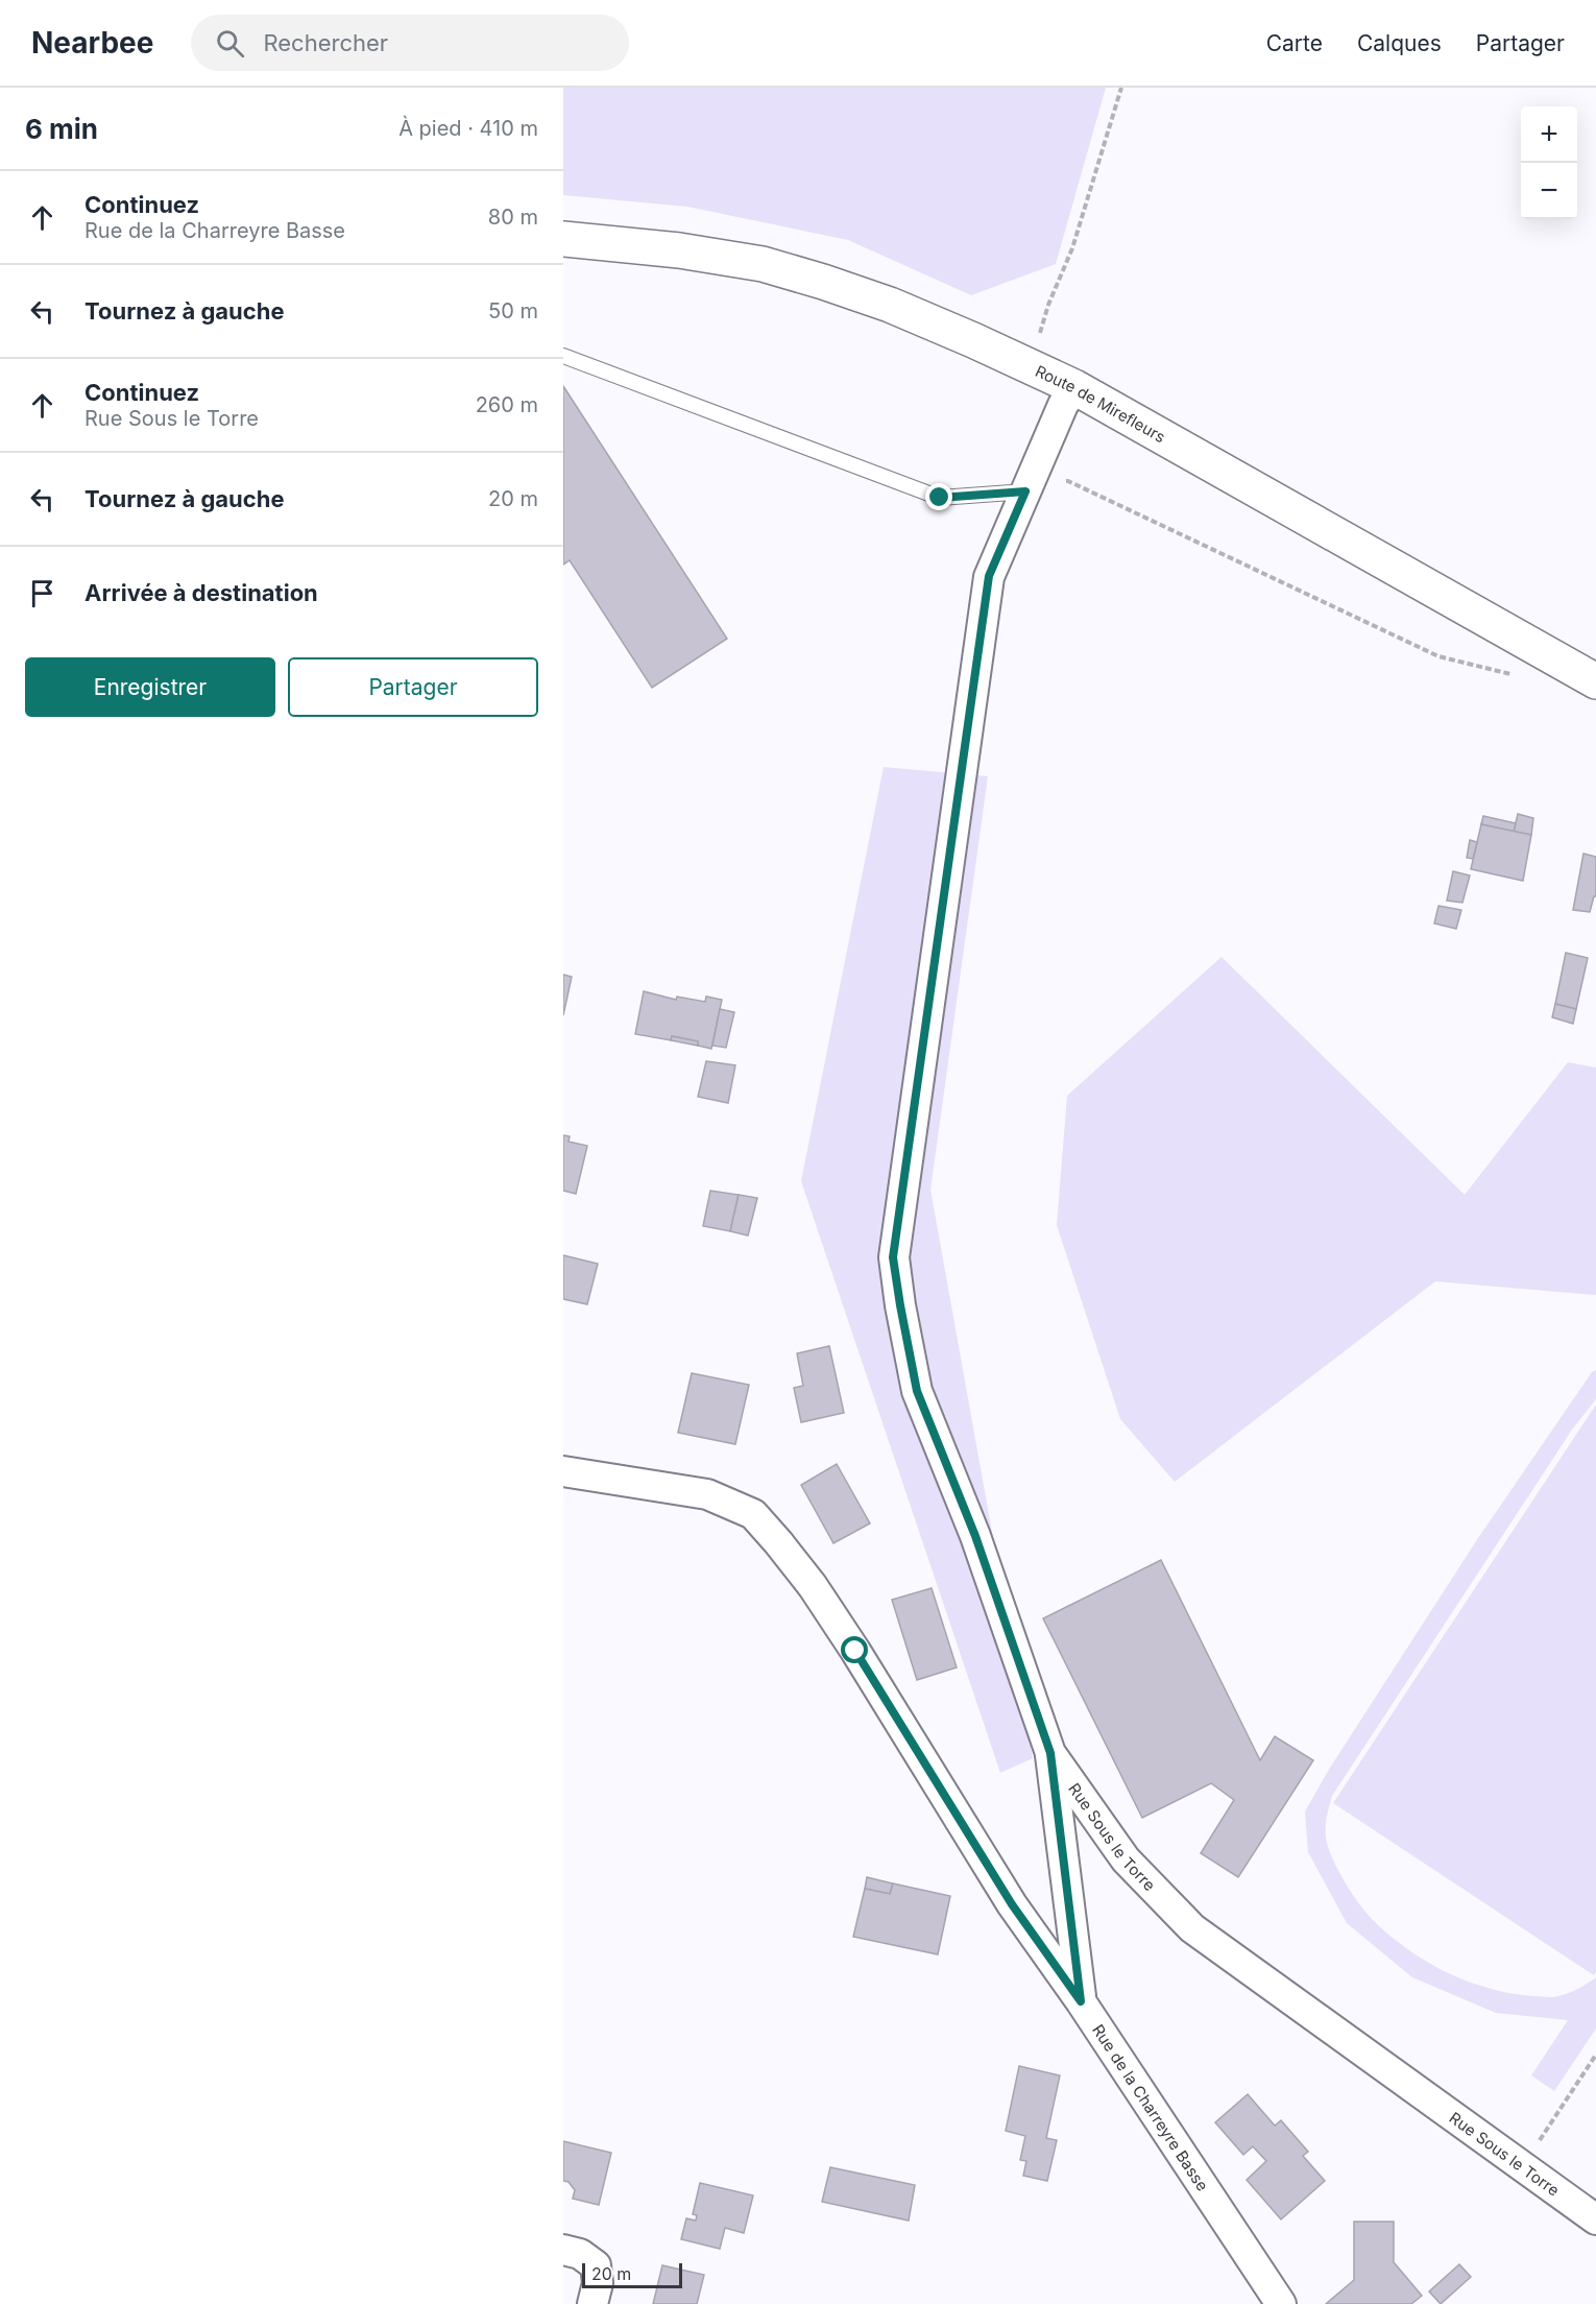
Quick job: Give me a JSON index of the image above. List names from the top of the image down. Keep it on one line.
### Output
{"streets":{"street":["Route de Mirefleurs","Rue Sous le Torre","Rue de la Charreyre Basse"]},"crossings":[["Route de Mirefleurs","Rue Sous le Torre"]],"scale_bar":"20 m","page":{"header":"Nearbee","search":"Rechercher","nav":["Carte","Calques","Partager"],"heading":["6 min","À pied · 410 m"],"map_buttons":["+","−"],"list":[["Continuez","Rue de la Charreyre Basse","80 m"],["Tournez à gauche","50 m"],["Continuez","Rue Sous le Torre","260 m"],["Tournez à gauche","20 m"],"Arrivée à destination"],"buttons":["Enregistrer","Partager"],"scale":"20 m"}}
